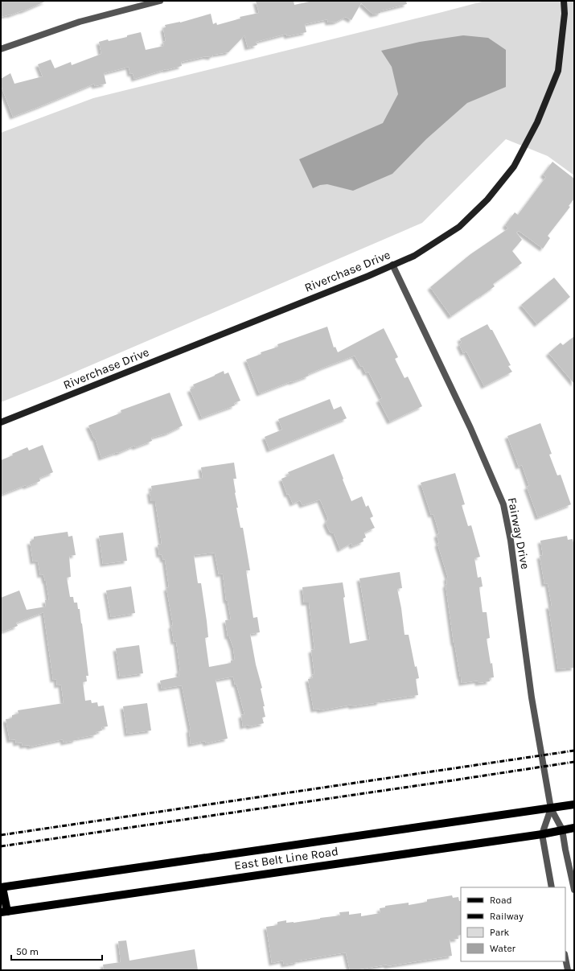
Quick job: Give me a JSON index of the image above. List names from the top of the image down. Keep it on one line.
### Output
{"streets":{"main road":["East Belt Line Road"],"street":["Riverchase Drive","Fairway Drive"]},"crossings":[["Riverchase Drive","Fairway Drive"],["Fairway Drive","East Belt Line Road"]],"legend":["Road","Railway","Park","Water"],"scale_bar":"50 m"}
